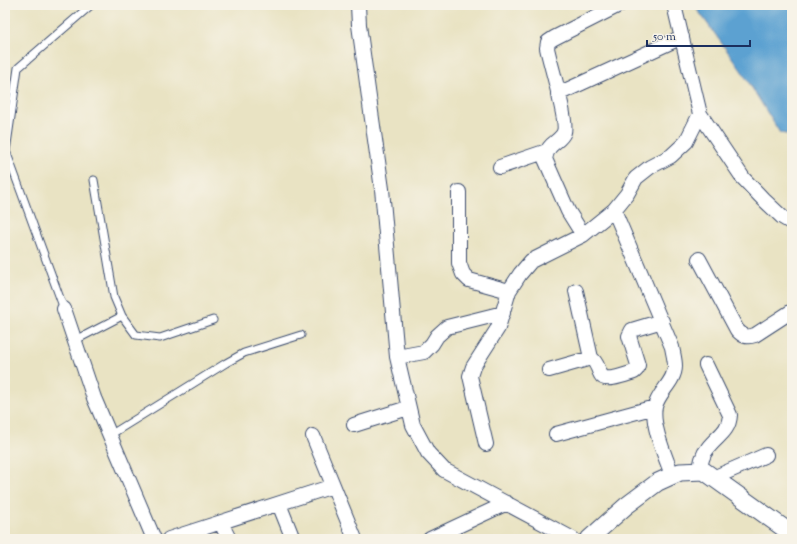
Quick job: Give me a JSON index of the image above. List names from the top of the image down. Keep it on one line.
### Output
{"scale_bar":"50 m"}
